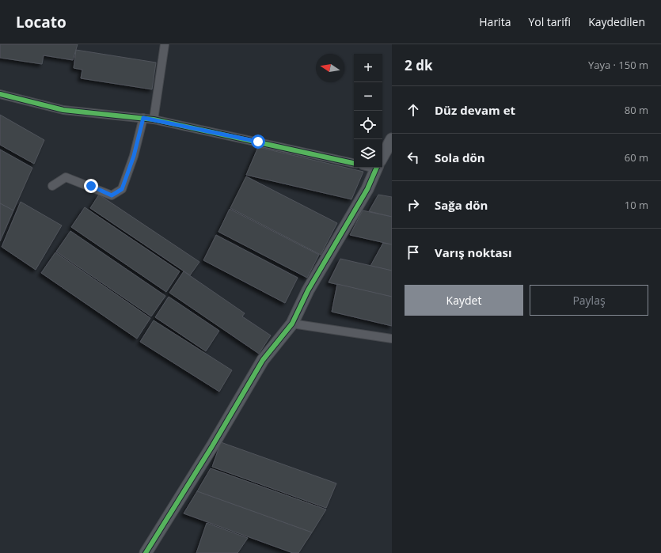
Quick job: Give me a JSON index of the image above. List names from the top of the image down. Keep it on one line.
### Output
{"north":"left","page":{"header":"Locato","nav":["Harita","Yol tarifi","Kaydedilen"],"heading":["2 dk","Yaya · 150 m"],"map_buttons":["+","−"],"list":[["Düz devam et","80 m"],["Sola dön","60 m"],["Sağa dön","10 m"],"Varış noktası"],"buttons":["Kaydet","Paylaş"]}}
